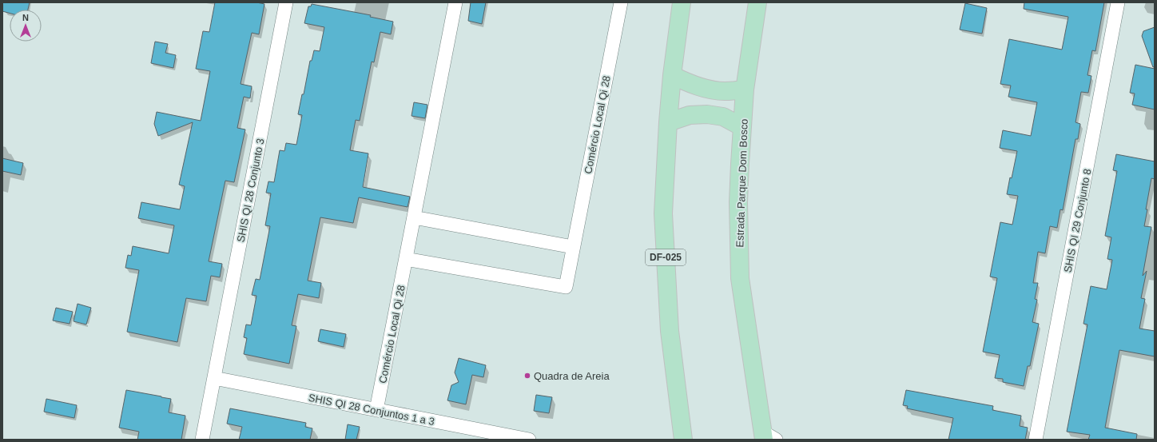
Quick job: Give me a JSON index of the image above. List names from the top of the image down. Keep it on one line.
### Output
{"streets":{"main road":["Estrada Parque Dom Bosco","DF-025"],"street":["Comércio Local Qi 28","SHIS QI 28 Conjunto 3","SHIS QI 29 Conjunto 8","SHIS QI 28 Conjuntos 1 a 3"]},"crossings":[["Comércio Local Qi 28","SHIS QI 28 Conjuntos 1 a 3"],["SHIS QI 28 Conjunto 3","SHIS QI 28 Conjuntos 1 a 3"]],"places":["Quadra de Areia"],"north":"top"}
